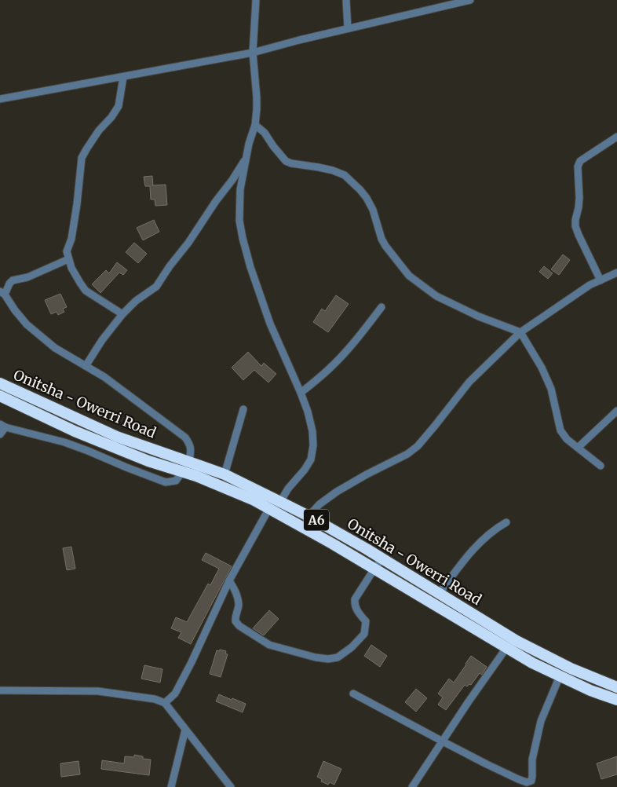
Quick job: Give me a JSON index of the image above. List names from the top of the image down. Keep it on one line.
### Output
{"streets":{"highway":["Onitsha - Owerri Road","A6"]}}
